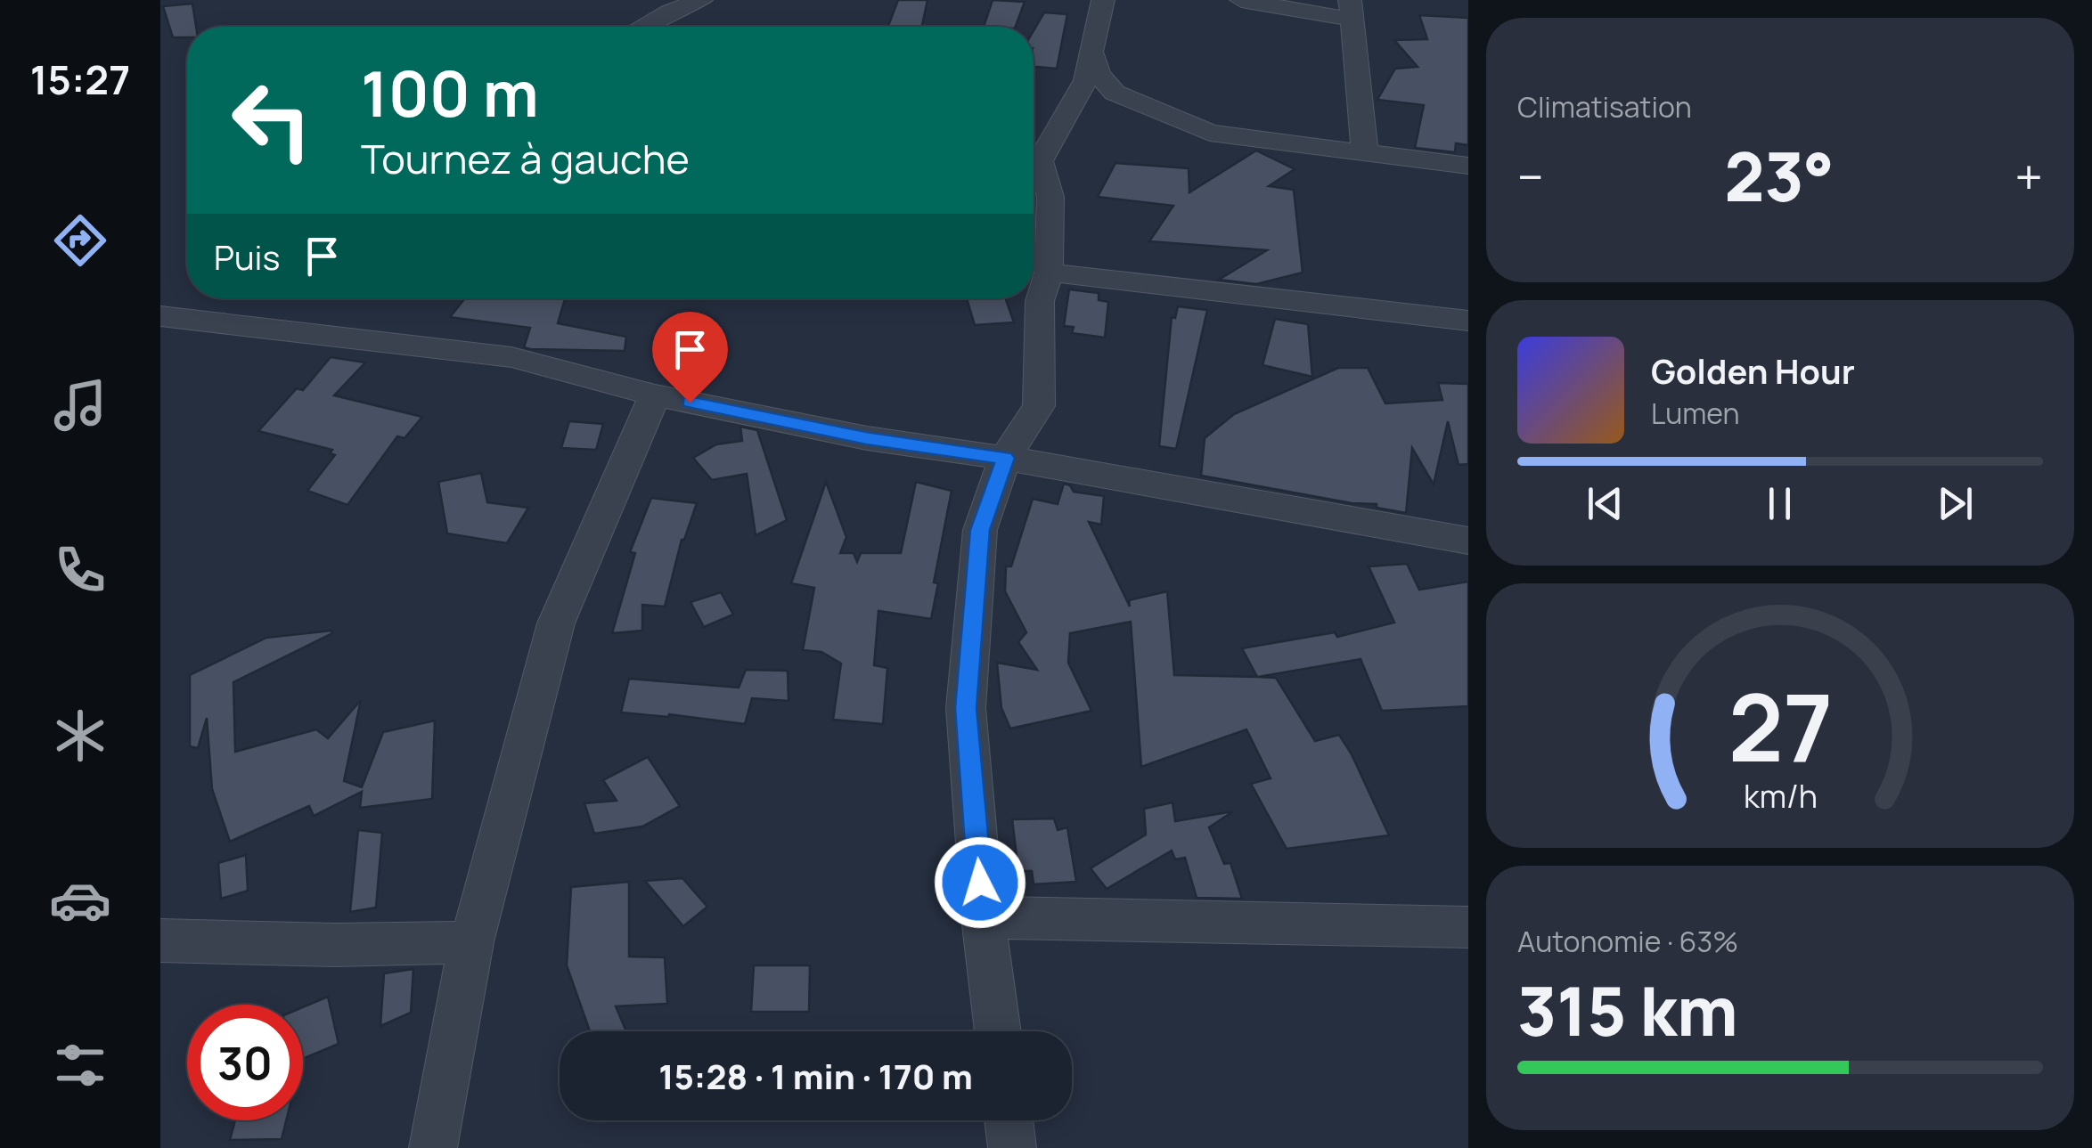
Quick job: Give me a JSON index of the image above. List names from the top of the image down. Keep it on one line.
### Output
{"page":{"tabs":"15:27","tile":["Climatisation",["Autonomie · 63%","315 km"]],"turn":["100 m","Tournez à gauche"],"heat":["−","23°","+"],"then":"Puis","song":["Golden Hour","Lumen"],"limit":"30","trip":"15:28 · 1 min · 170 m","gauge":["27","km/h"]}}
